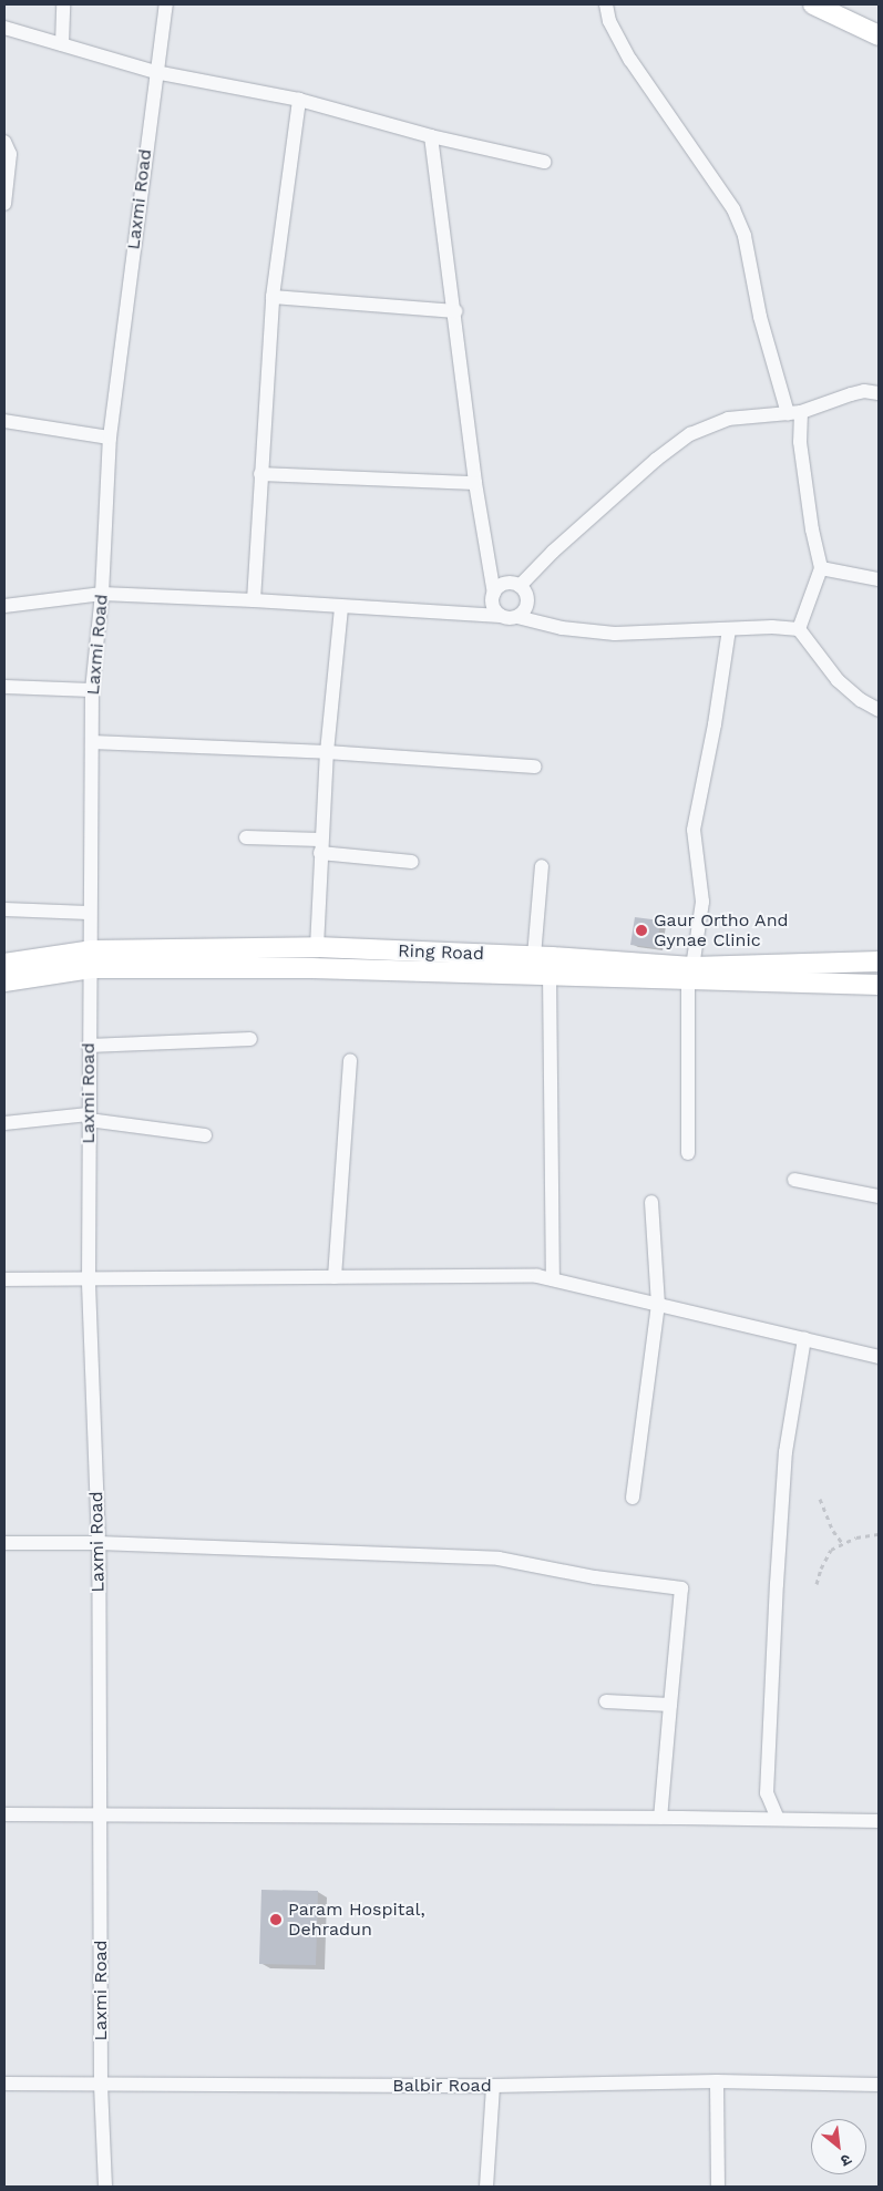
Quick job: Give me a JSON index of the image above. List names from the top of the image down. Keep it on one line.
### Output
{"streets":{"street":["Laxmi Road","Ring Road","Balbir Road"]},"crossings":[["Laxmi Road","Ring Road"],["Laxmi Road","Balbir Road"]],"places":["Gaur Ortho And Gynae Clinic","Param Hospital, Dehradun"],"north":"bottom right"}
